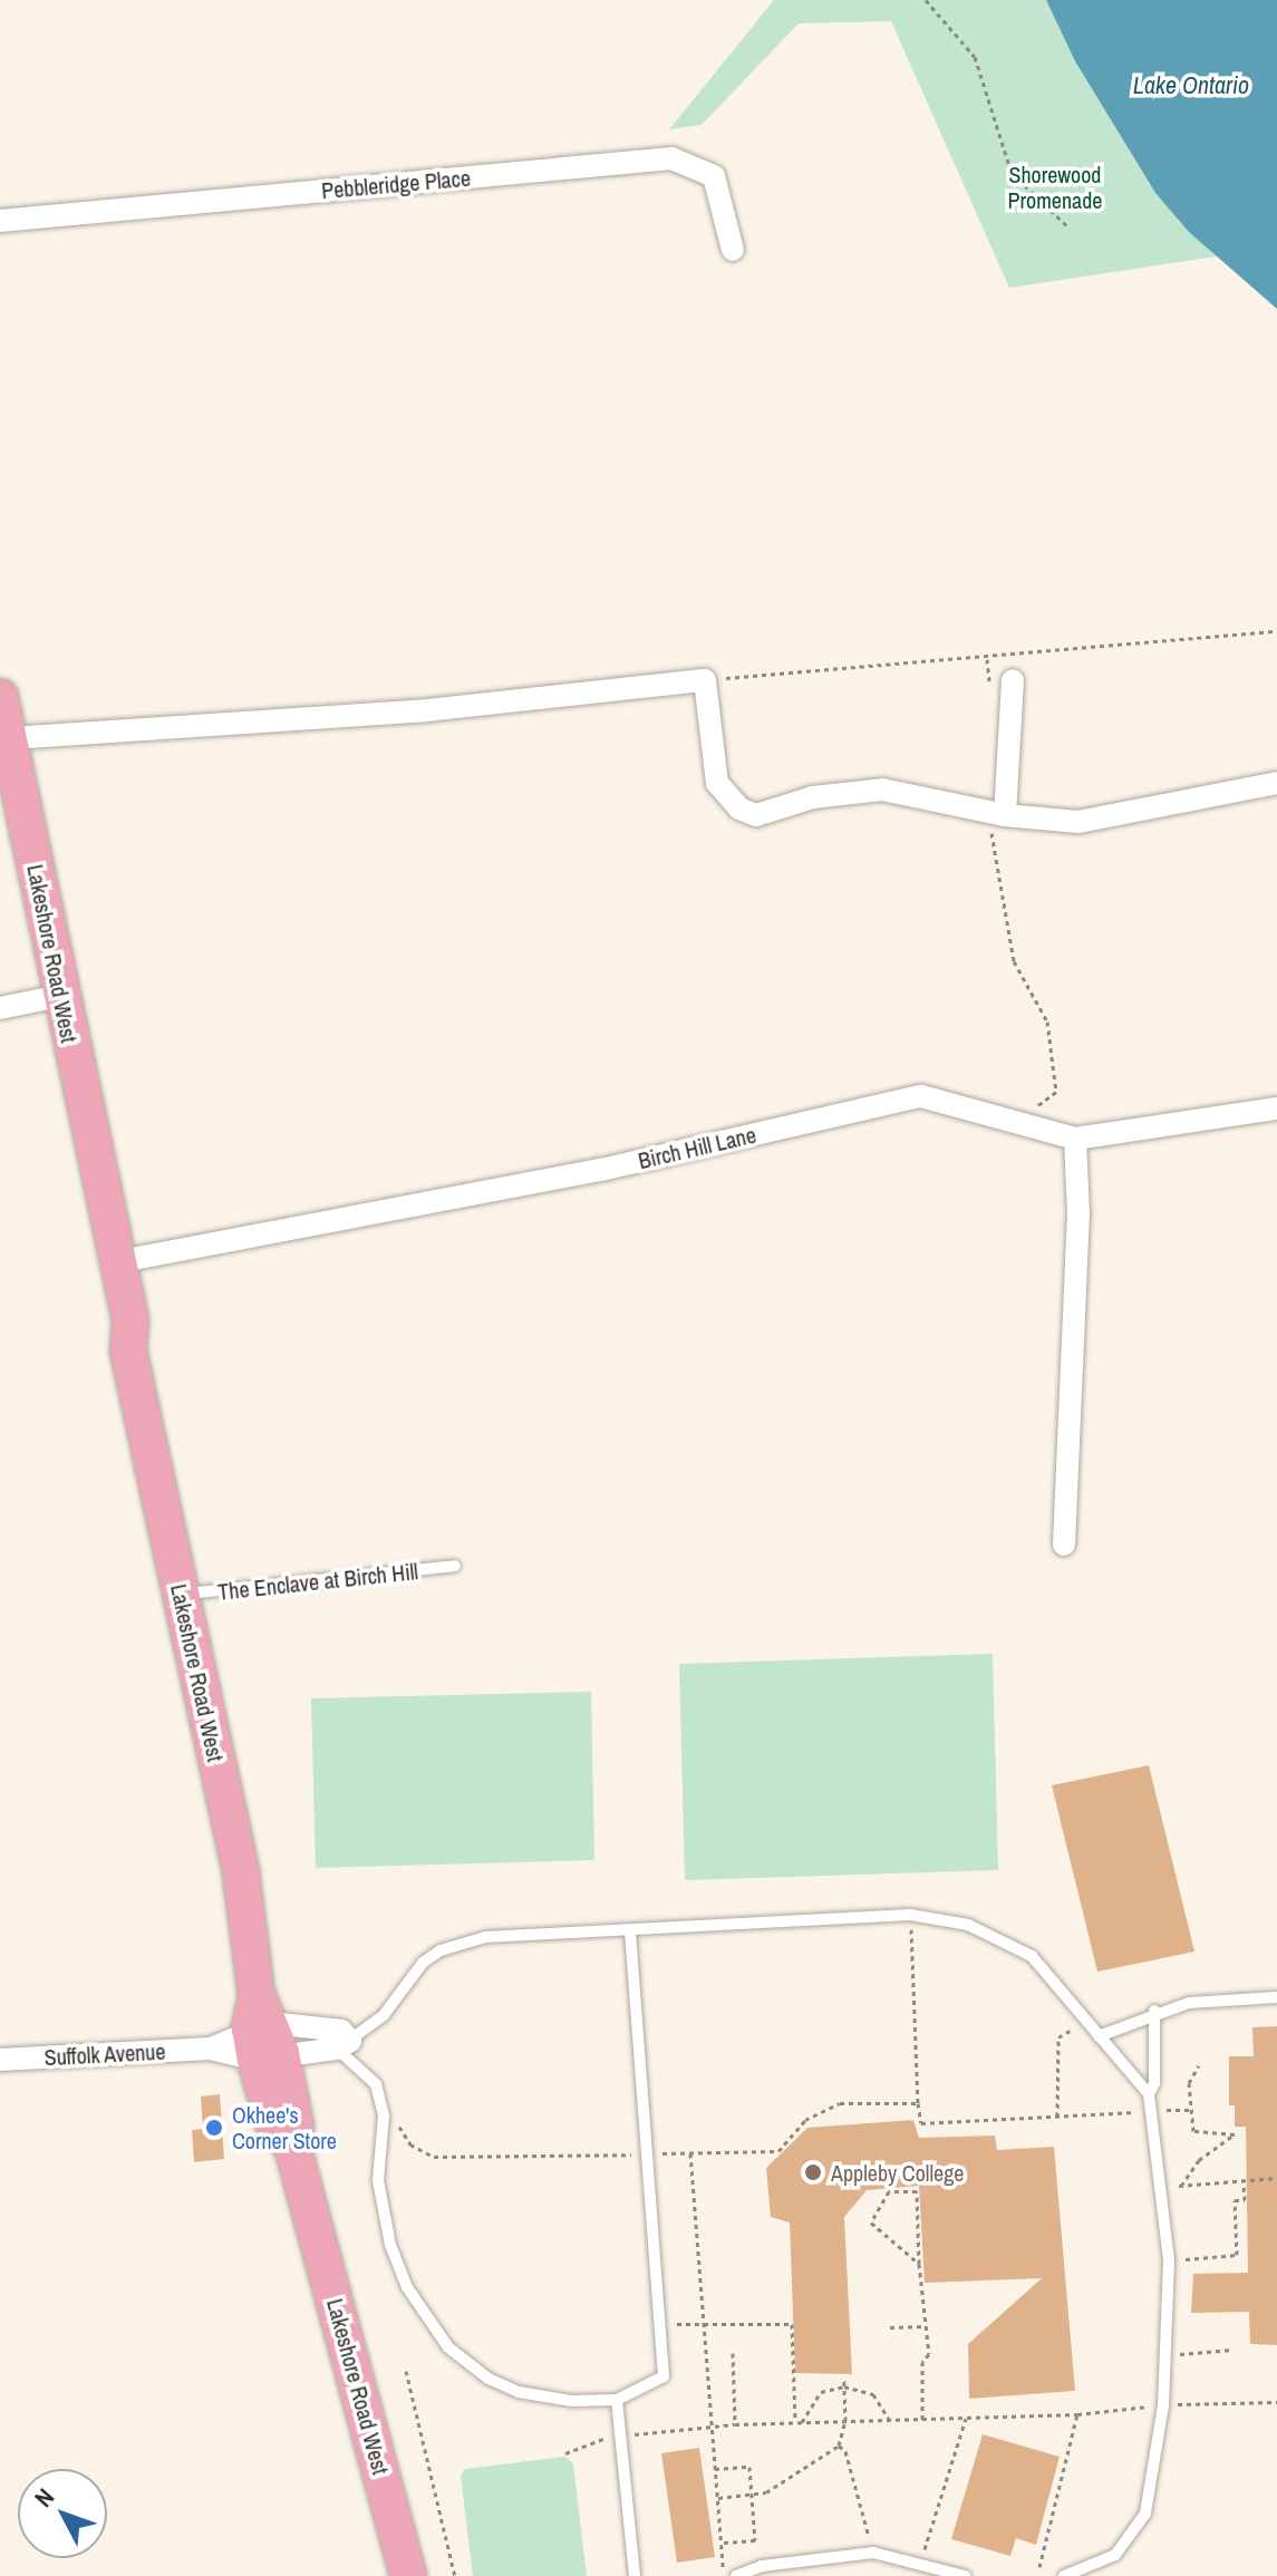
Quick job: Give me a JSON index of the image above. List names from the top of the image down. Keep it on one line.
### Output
{"streets":{"main road":["Lakeshore Road West"],"street":["Pebbleridge Place","Birch Hill Lane","Suffolk Avenue"],"lane":["The Enclave at Birch Hill"]},"crossings":[["Lakeshore Road West","Birch Hill Lane"],["Lakeshore Road West","The Enclave at Birch Hill"],["Lakeshore Road West","Suffolk Avenue"]],"water":["Lake Ontario"],"parks":["Shorewood Promenade"],"places":["Okhee's Corner Store","Appleby College"],"north":"top left"}
